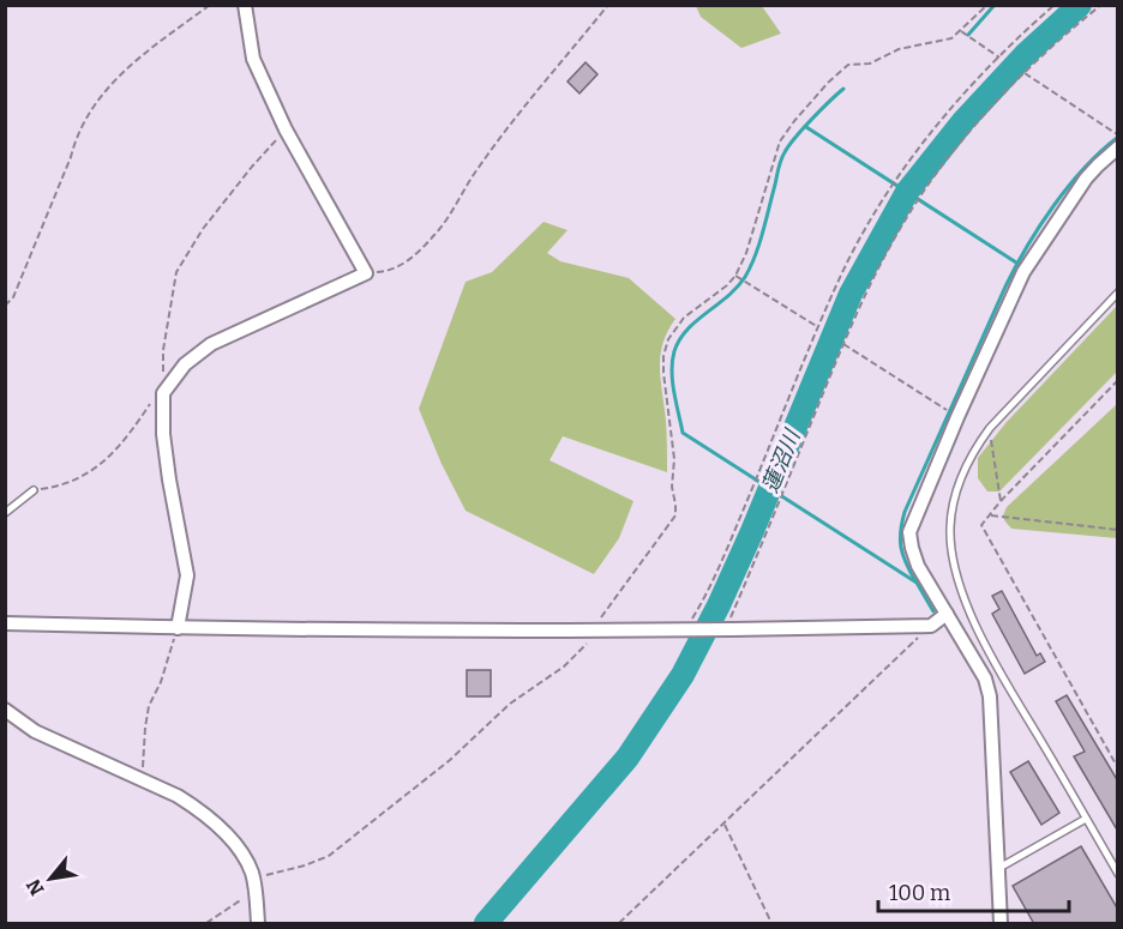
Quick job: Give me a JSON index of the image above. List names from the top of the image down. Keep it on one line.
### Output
{"water":["蓮沼川"],"scale_bar":"100 m","north":"bottom left"}
